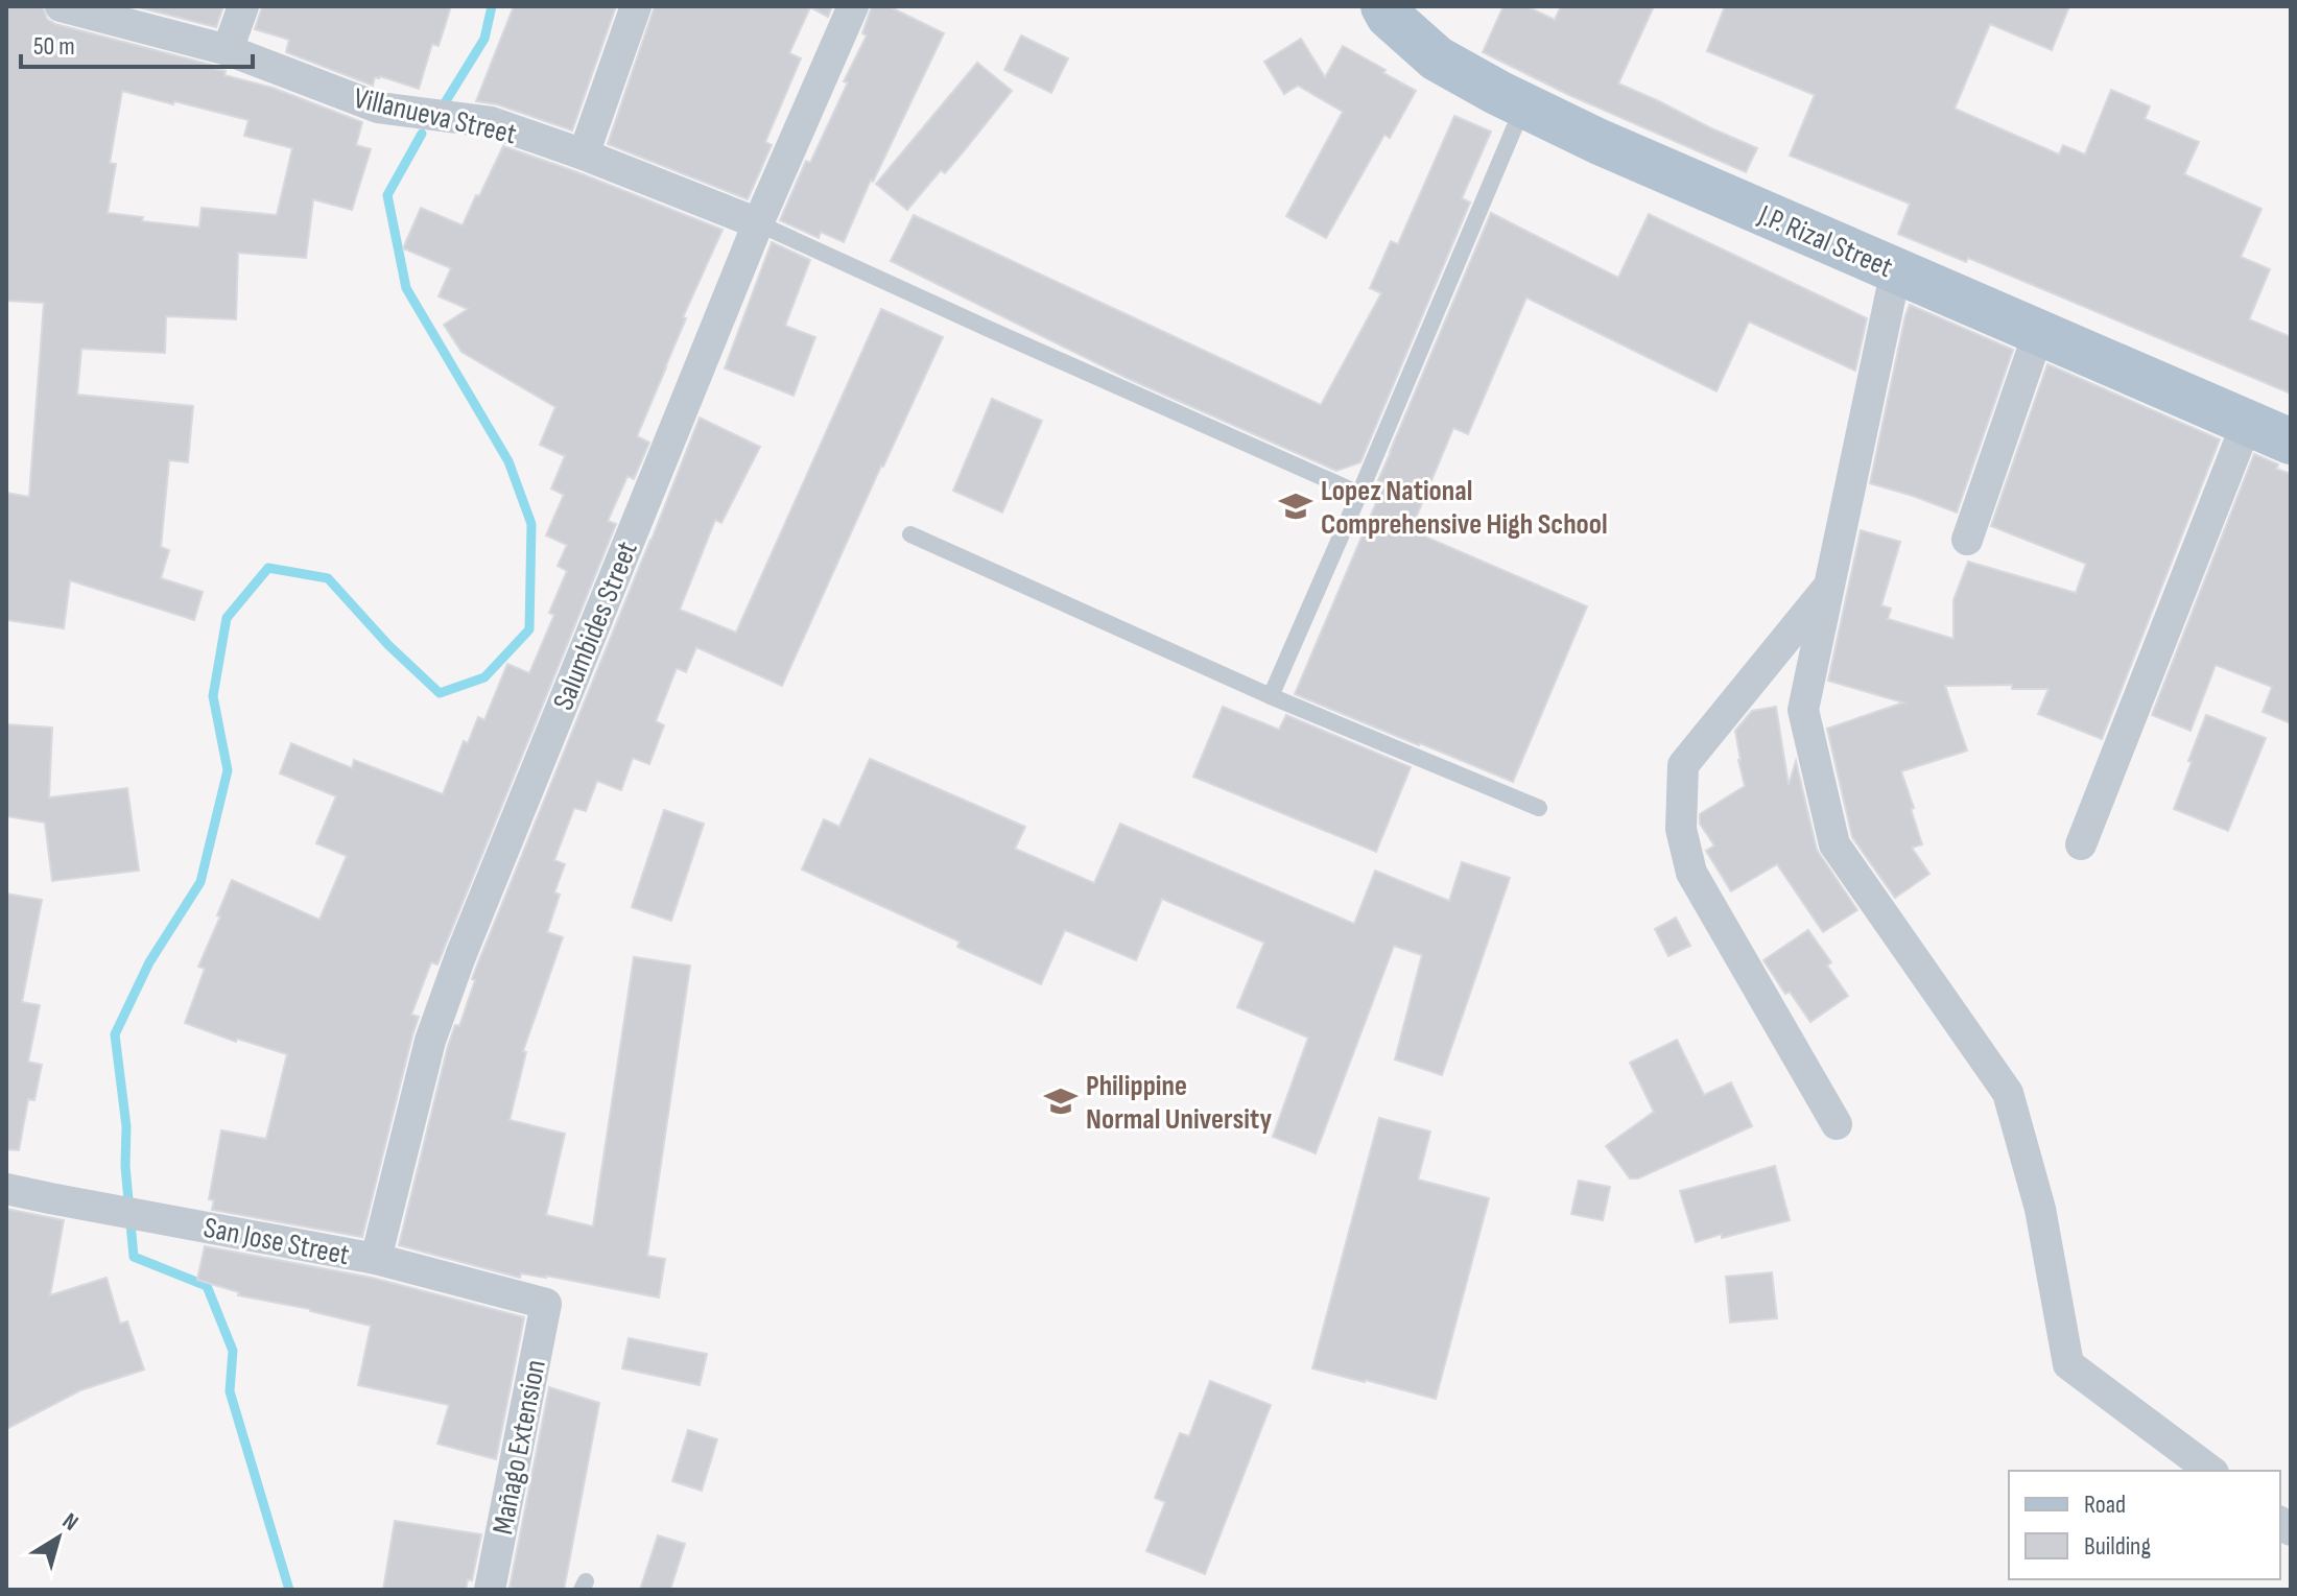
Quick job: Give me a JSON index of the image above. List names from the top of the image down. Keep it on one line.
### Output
{"streets":{"main road":["J.P. Rizal Street"],"street":["Villanueva Street","Salumbides Street","San Jose Street","Mañago Extension"]},"crossings":[["Villanueva Street","Salumbides Street"],["Salumbides Street","San Jose Street"],["San Jose Street","Mañago Extension"]],"places":{"school or university":["Lopez National Comprehensive High School","Philippine Normal University"]},"legend":["Road","Building"],"scale_bar":"50 m","north":"top right"}
